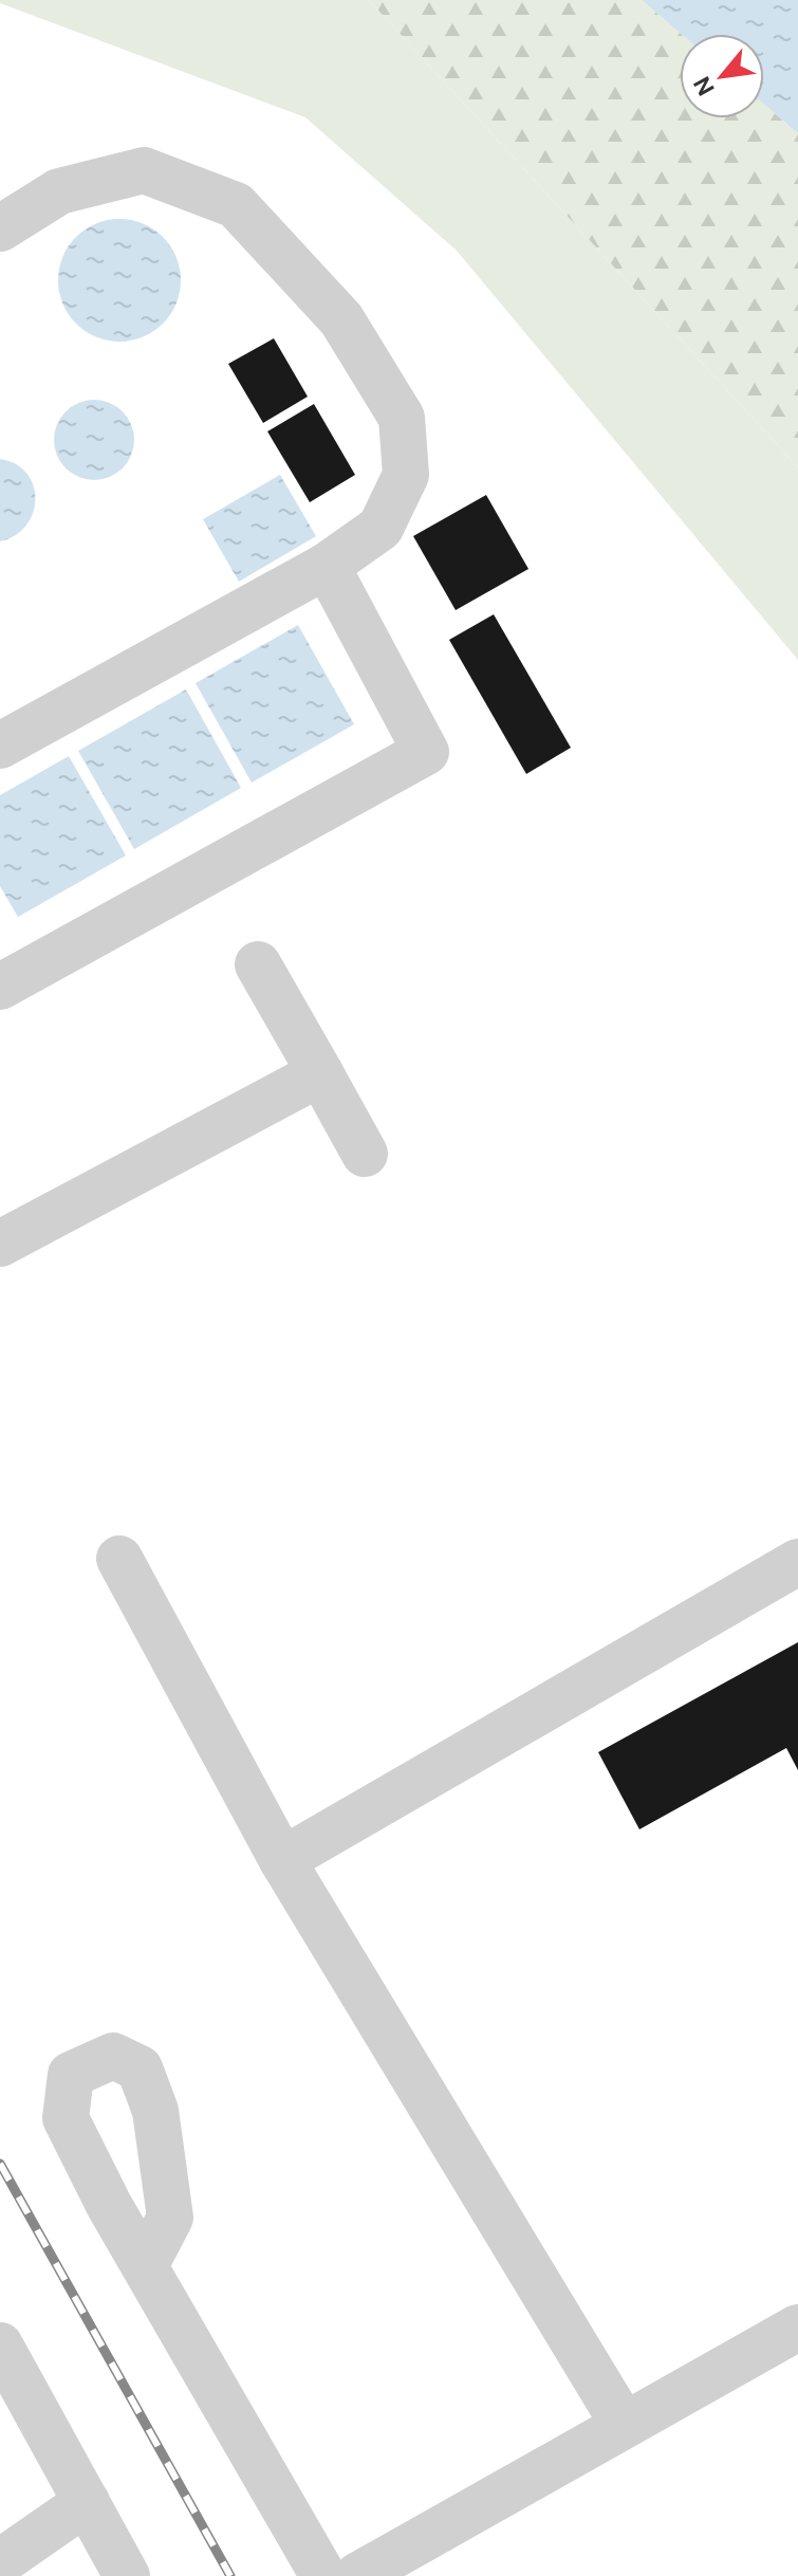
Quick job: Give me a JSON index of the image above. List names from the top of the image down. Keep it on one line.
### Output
{"north":"bottom left"}
